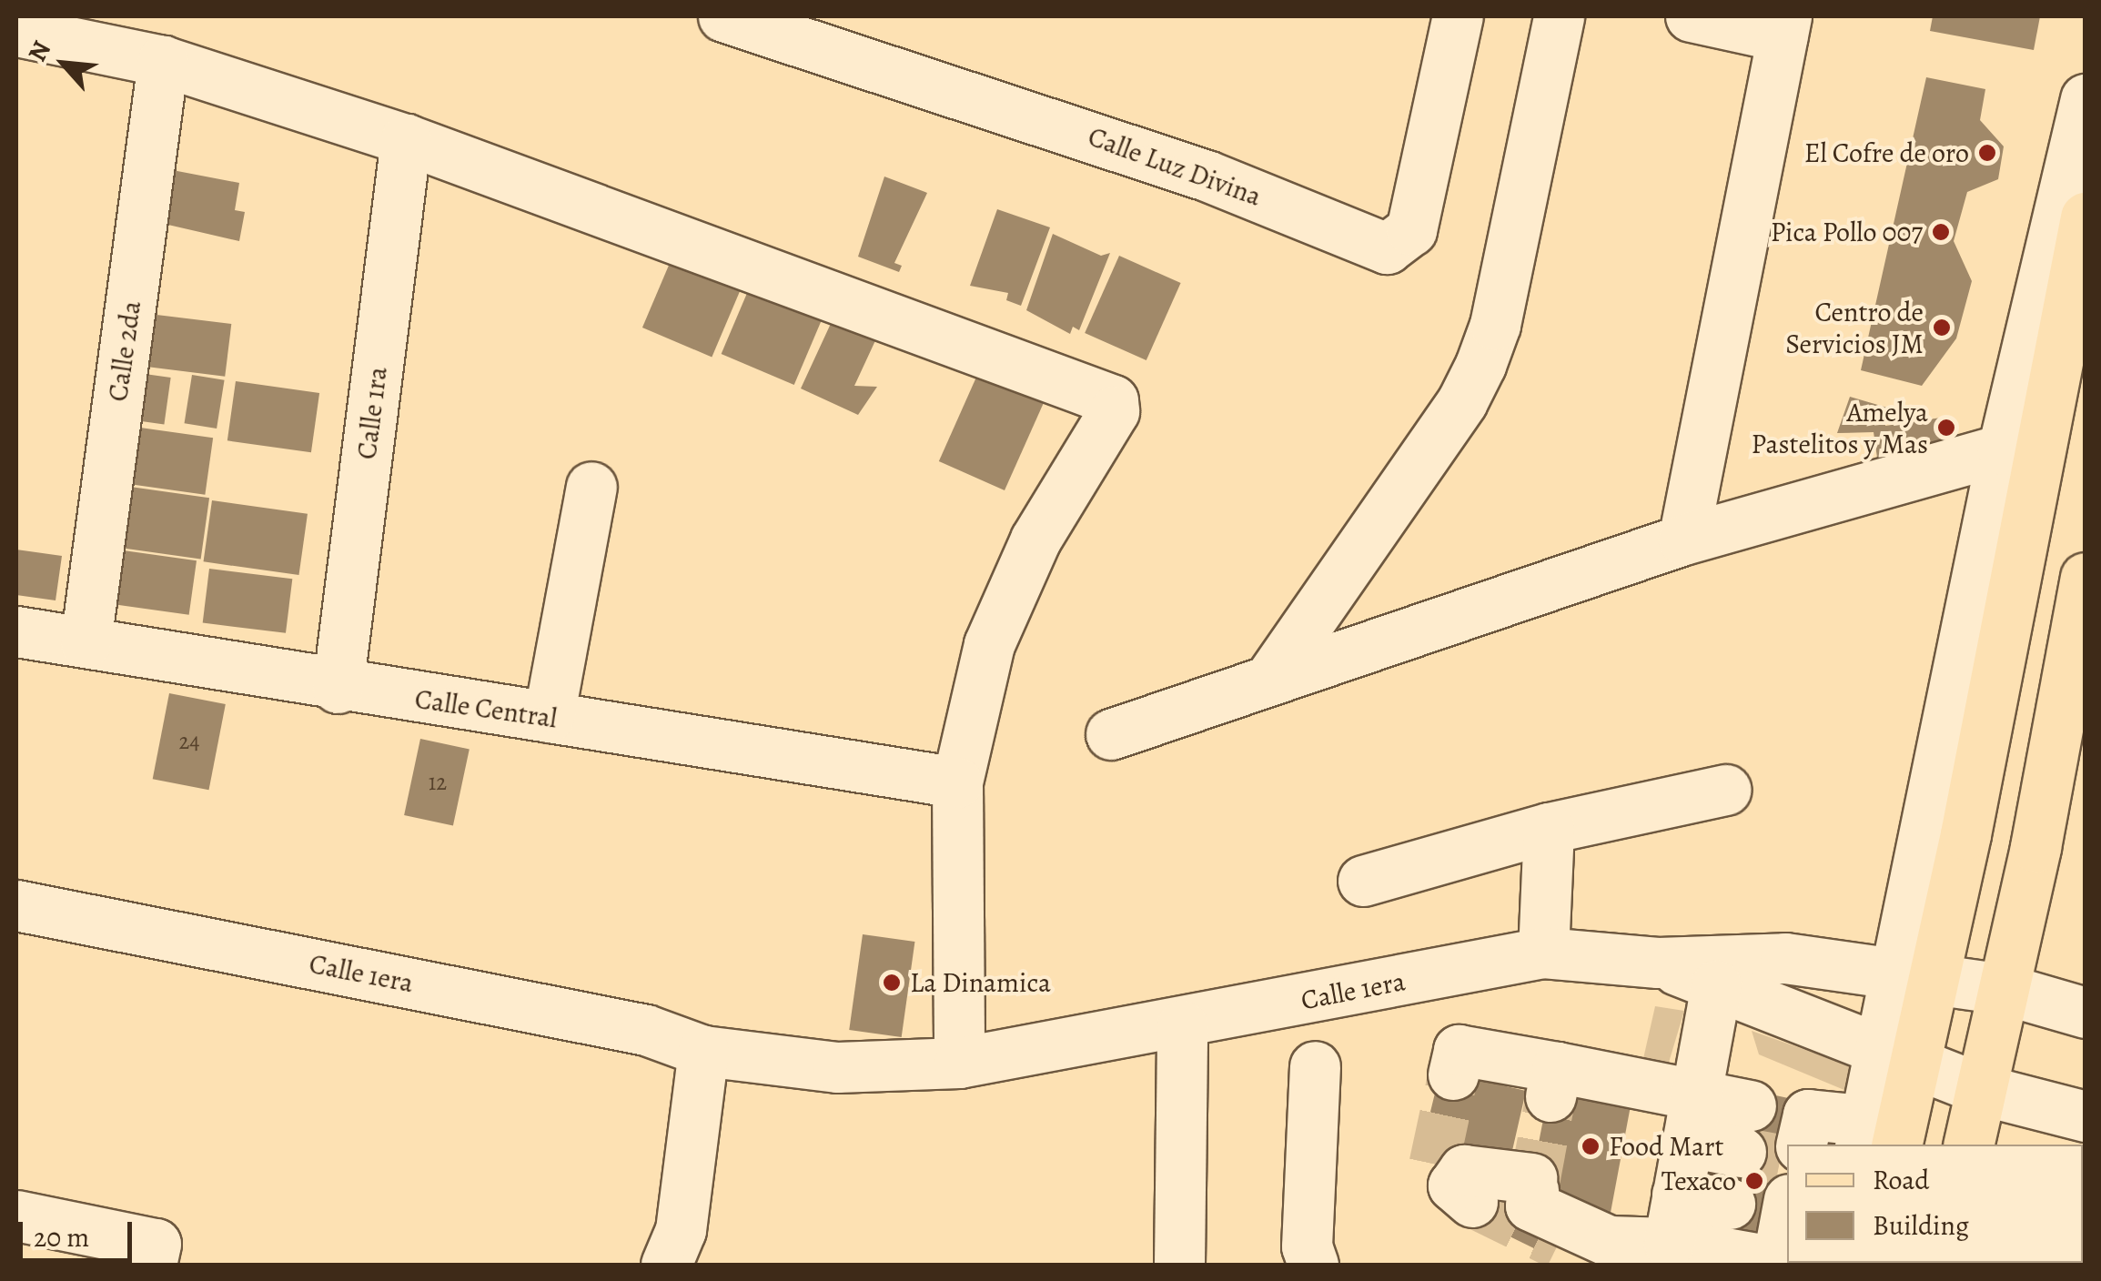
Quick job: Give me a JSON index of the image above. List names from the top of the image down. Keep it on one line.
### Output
{"streets":{"street":["Calle Luz Divina","Calle 2da","Calle 1ra","Calle Central","Calle 1era"]},"crossings":[["Calle 2da","Calle Central"],["Calle 1ra","Calle Central"]],"places":["El Cofre de oro","Pica Pollo 007","Centro de Servicios JM","Amelya Pastelitos y Mas","La Dinamica","Food Mart","Texaco"],"house_numbers":["24","12"],"legend":["Road","Building"],"scale_bar":"20 m","north":"top left"}
